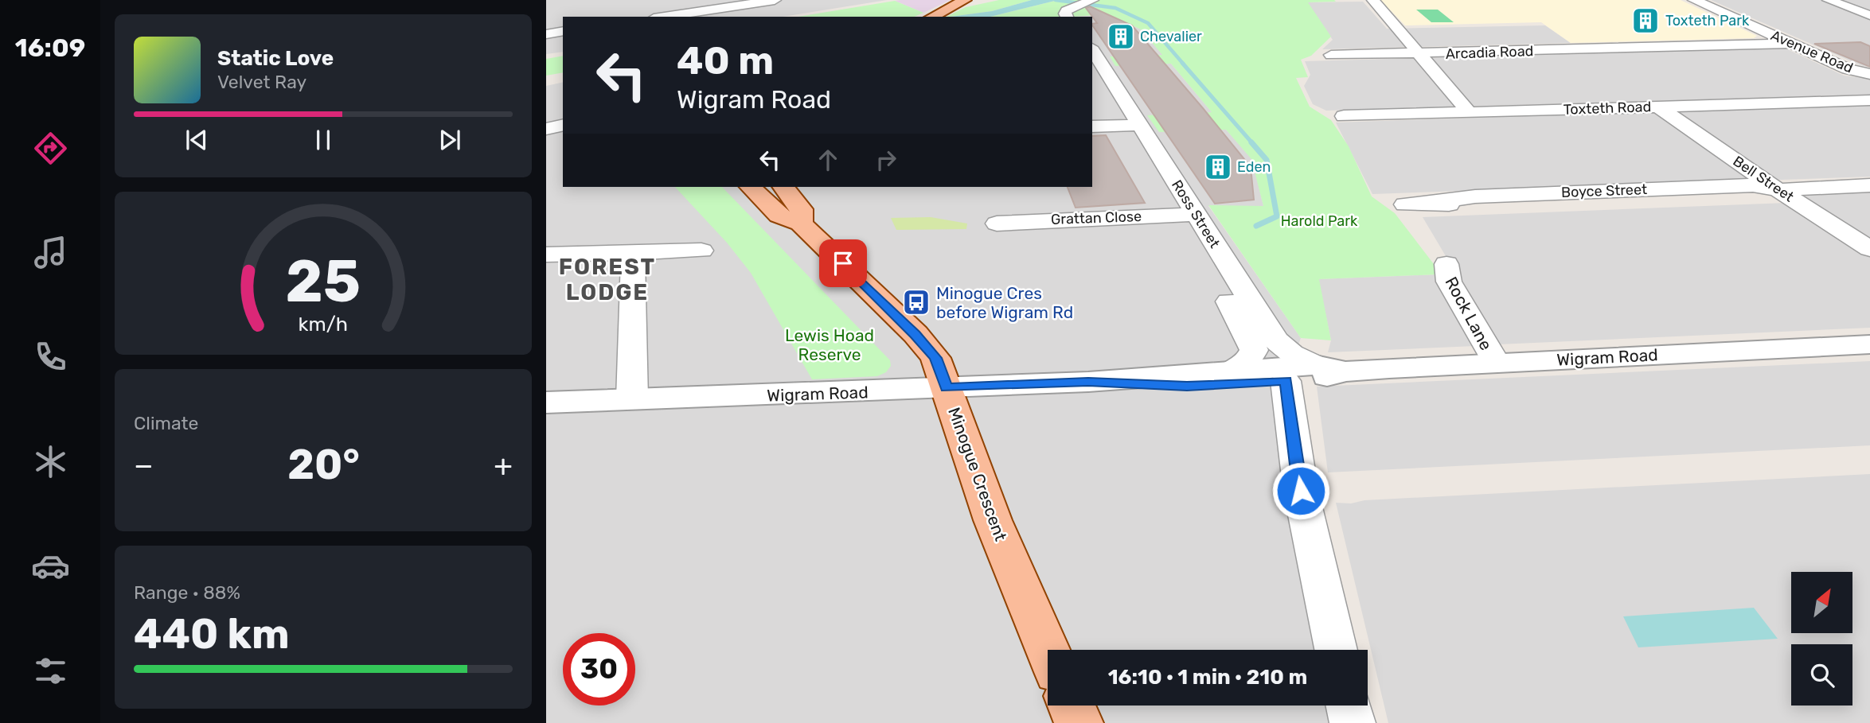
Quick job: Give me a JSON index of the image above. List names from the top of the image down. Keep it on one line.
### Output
{"streets":{"main road":["Minogue Crescent"],"street":["Avenue Road","Arcadia Road","Toxteth Road","Bell Street","Boyce Street","Ross Street","Grattan Close","Rock Lane","Wigram Road"]},"crossings":[["Avenue Road","Arcadia Road"],["Toxteth Road","Bell Street"],["Bell Street","Boyce Street"],["Ross Street","Grattan Close"],["Ross Street","Wigram Road"],["Rock Lane","Wigram Road"],["Wigram Road","Minogue Crescent"]],"districts":["FOREST LODGE"],"parks":["Harold Park","Lewis Hoad Reserve"],"places":{"building":["Toxteth Park","Chevalier","Eden"],"bus stop":["Minogue Cres before Wigram Rd"]},"north":"top right","page":{"tabs":"16:09","turn":["40 m","Wigram Road"],"song":["Static Love","Velvet Ray"],"tile":["Climate",["Range · 88%","440 km"]],"heat":["−","20°","+"],"limit":"30","trip":"16:10 · 1 min · 210 m","gauge":["25","km/h"]}}
